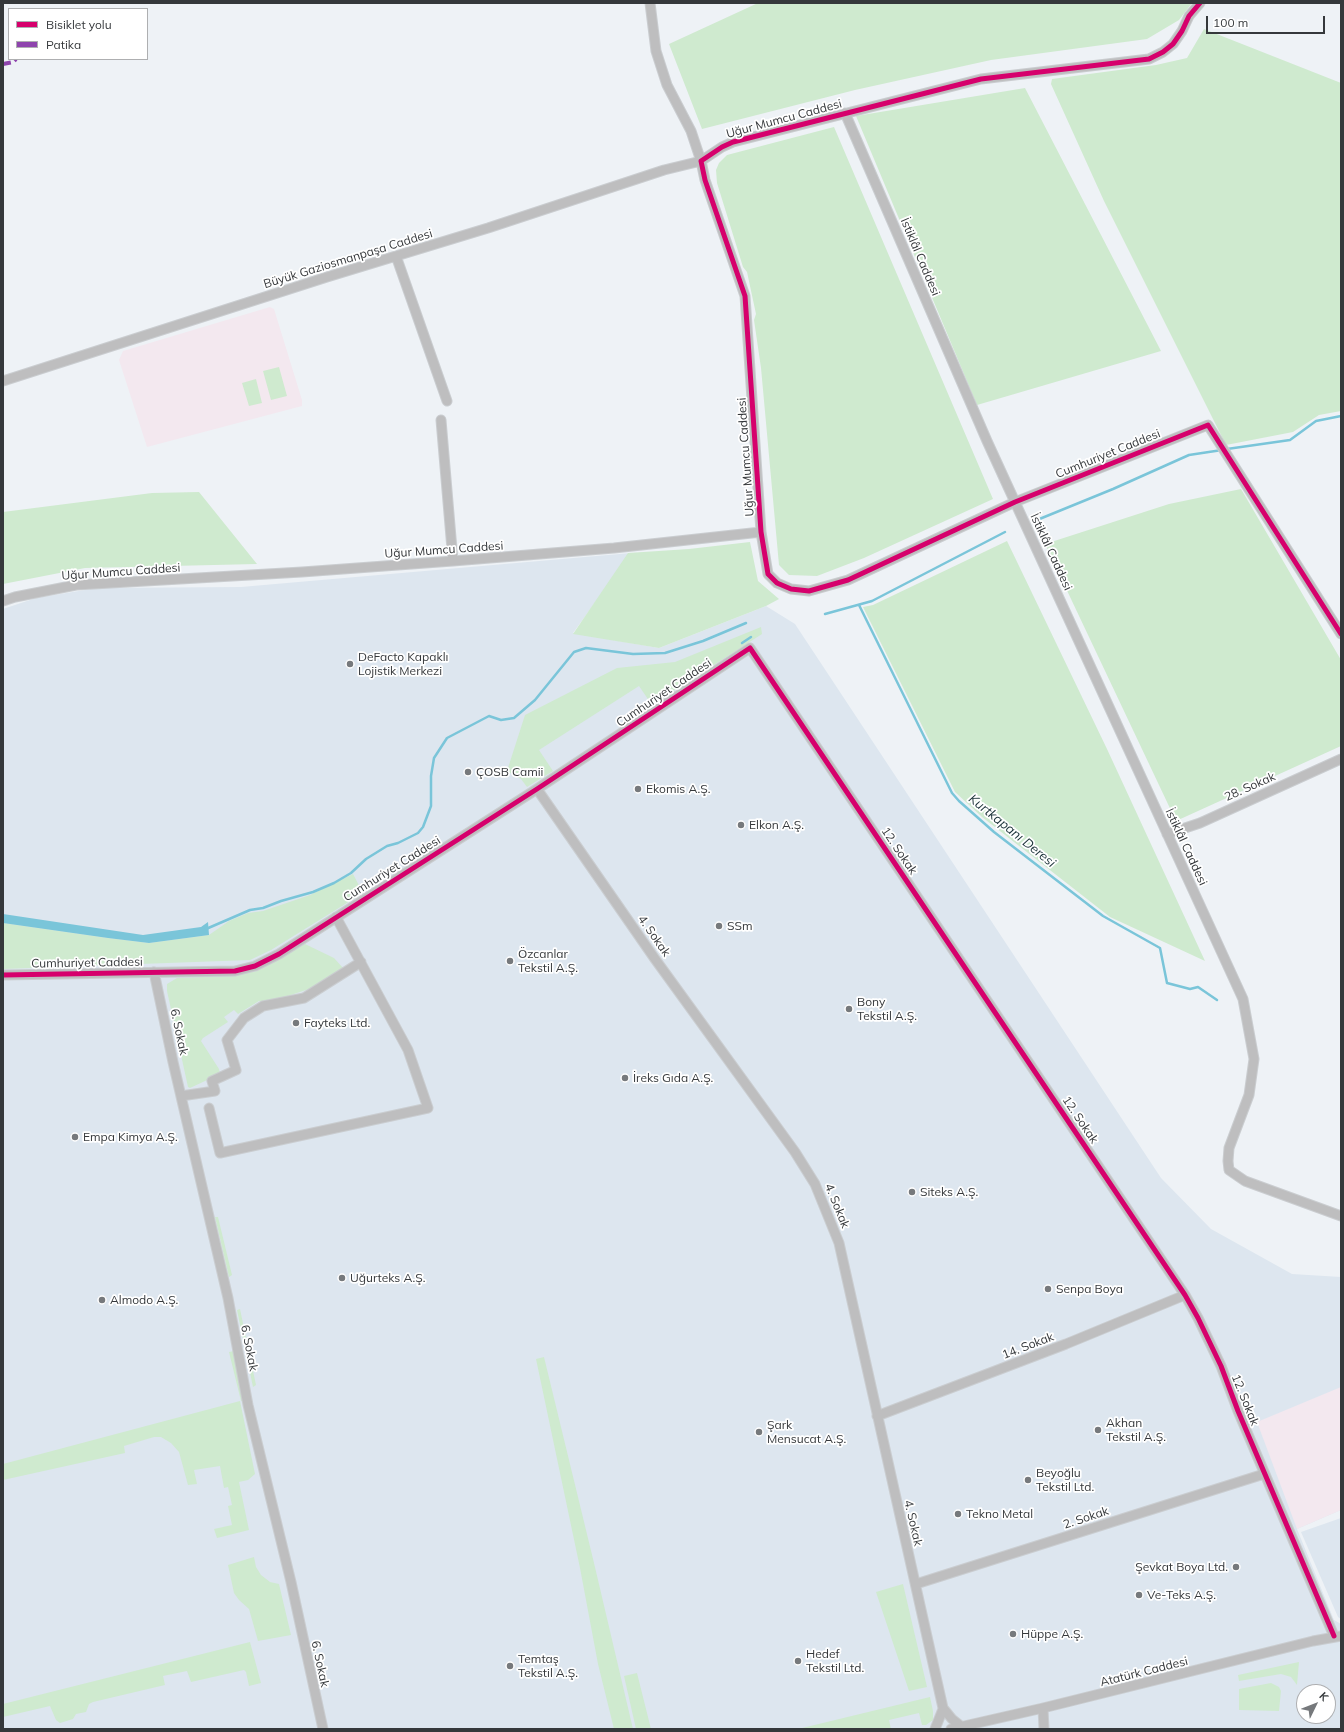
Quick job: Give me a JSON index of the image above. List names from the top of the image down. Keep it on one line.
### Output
{"streets":{"street":["Uğur Mumcu Caddesi","İstiklâl Caddesi","Büyük Gaziosmanpaşa Caddesi","Cumhuriyet Caddesi","28. Sokak","12. Sokak","4. Sokak","6. Sokak","14. Sokak","2. Sokak","Atatürk Caddesi"]},"crossings":[["Uğur Mumcu Caddesi","İstiklâl Caddesi"],["Uğur Mumcu Caddesi","Büyük Gaziosmanpaşa Caddesi"],["Uğur Mumcu Caddesi","Cumhuriyet Caddesi"],["İstiklâl Caddesi","Cumhuriyet Caddesi"],["İstiklâl Caddesi","28. Sokak"],["Cumhuriyet Caddesi","12. Sokak"],["Cumhuriyet Caddesi","4. Sokak"],["Cumhuriyet Caddesi","6. Sokak"],["12. Sokak","14. Sokak"],["12. Sokak","2. Sokak"],["12. Sokak","Atatürk Caddesi"],["4. Sokak","14. Sokak"],["4. Sokak","2. Sokak"]],"water":["Kurtkapanı Deresi"],"places":["DeFacto Kapaklı Lojistik Merkezi","ÇOSB Camii","Ekomis A.Ş.","Elkon A.Ş.","SSm","Özcanlar Tekstil A.Ş.","Bony Tekstil A.Ş.","Fayteks Ltd.","İreks Gıda A.Ş.","Empa Kimya A.Ş.","Siteks A.Ş.","Uğurteks A.Ş.","Senpa Boya","Almodo A.Ş.","Akhan Tekstil A.Ş.","Şark Mensucat A.Ş.","Beyoğlu Tekstil Ltd.","Tekno Metal","Şevkat Boya Ltd.","Ve-Teks A.Ş.","Hüppe A.Ş.","Hedef Tekstil Ltd.","Temtaş Tekstil A.Ş."],"legend":["Bisiklet yolu","Patika"],"scale_bar":"100 m","north":"top right"}
